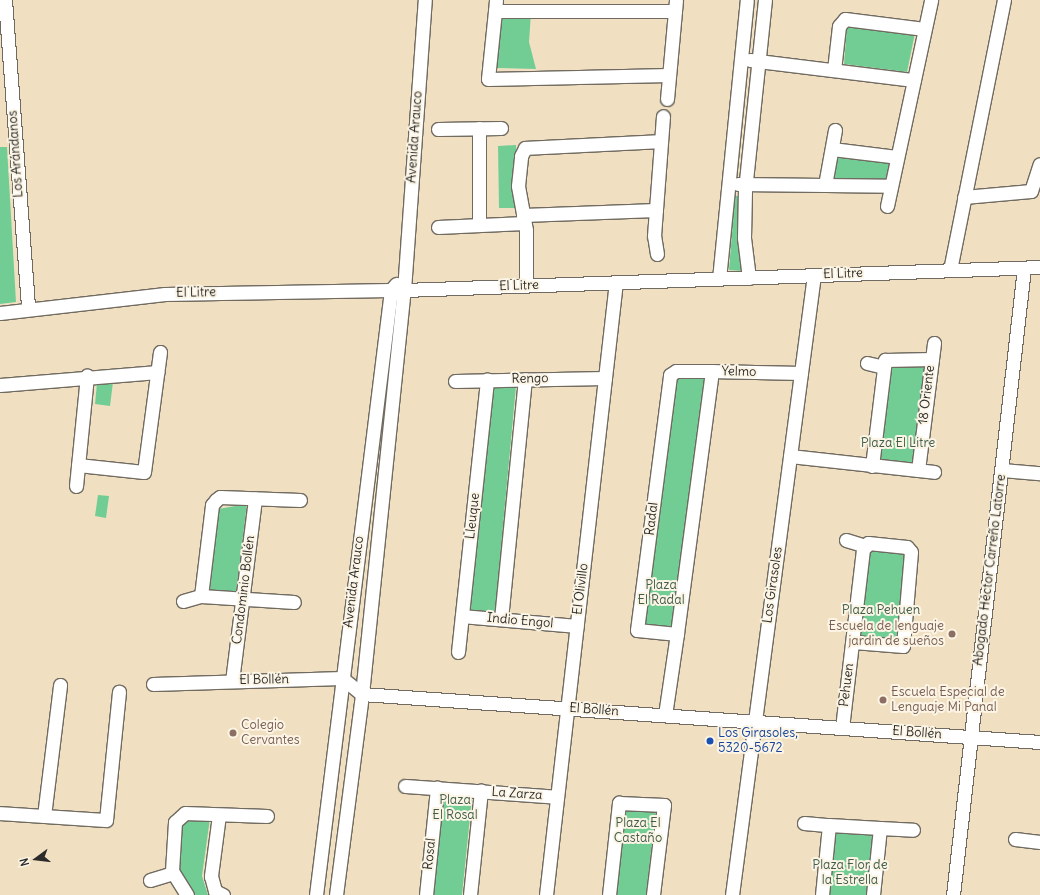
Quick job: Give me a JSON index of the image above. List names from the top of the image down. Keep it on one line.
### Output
{"streets":{"street":["Avenida Arauco","Los Arándanos","El Litre","Yelmo","Rengo","18 Oriente","Lleuque","Radal","Abogado Héctor Carreño Latorre","Los Girasoles","El Olivillo","Condominio Bollén","Indio Engol","El Bollén","Pehuen","La Zarza","Rosal"]},"crossings":[["Avenida Arauco","El Litre"],["Avenida Arauco","El Bollén"],["Los Arándanos","El Litre"],["El Litre","Abogado Héctor Carreño Latorre"],["El Litre","Los Girasoles"],["El Litre","El Olivillo"],["Yelmo","Radal"],["Yelmo","Los Girasoles"],["Rengo","Lleuque"],["Rengo","El Olivillo"],["Lleuque","Indio Engol"],["Abogado Héctor Carreño Latorre","El Bollén"],["Los Girasoles","El Bollén"],["El Olivillo","Indio Engol"],["El Olivillo","El Bollén"],["El Olivillo","La Zarza"],["Condominio Bollén","El Bollén"],["El Bollén","Pehuen"],["La Zarza","Rosal"]],"parks":["Plaza El Litre","Plaza El Radal","Plaza Pehuen","Plaza El Rosal","Plaza El Castaño","Plaza Flor de la Estrella"],"places":["Escuela de lenguaje jardin de sueños","Escuela Especial de Lenguaje Mi Panal","Colegio Cervantes","Los Girasoles, 5320-5672"],"north":"left"}
